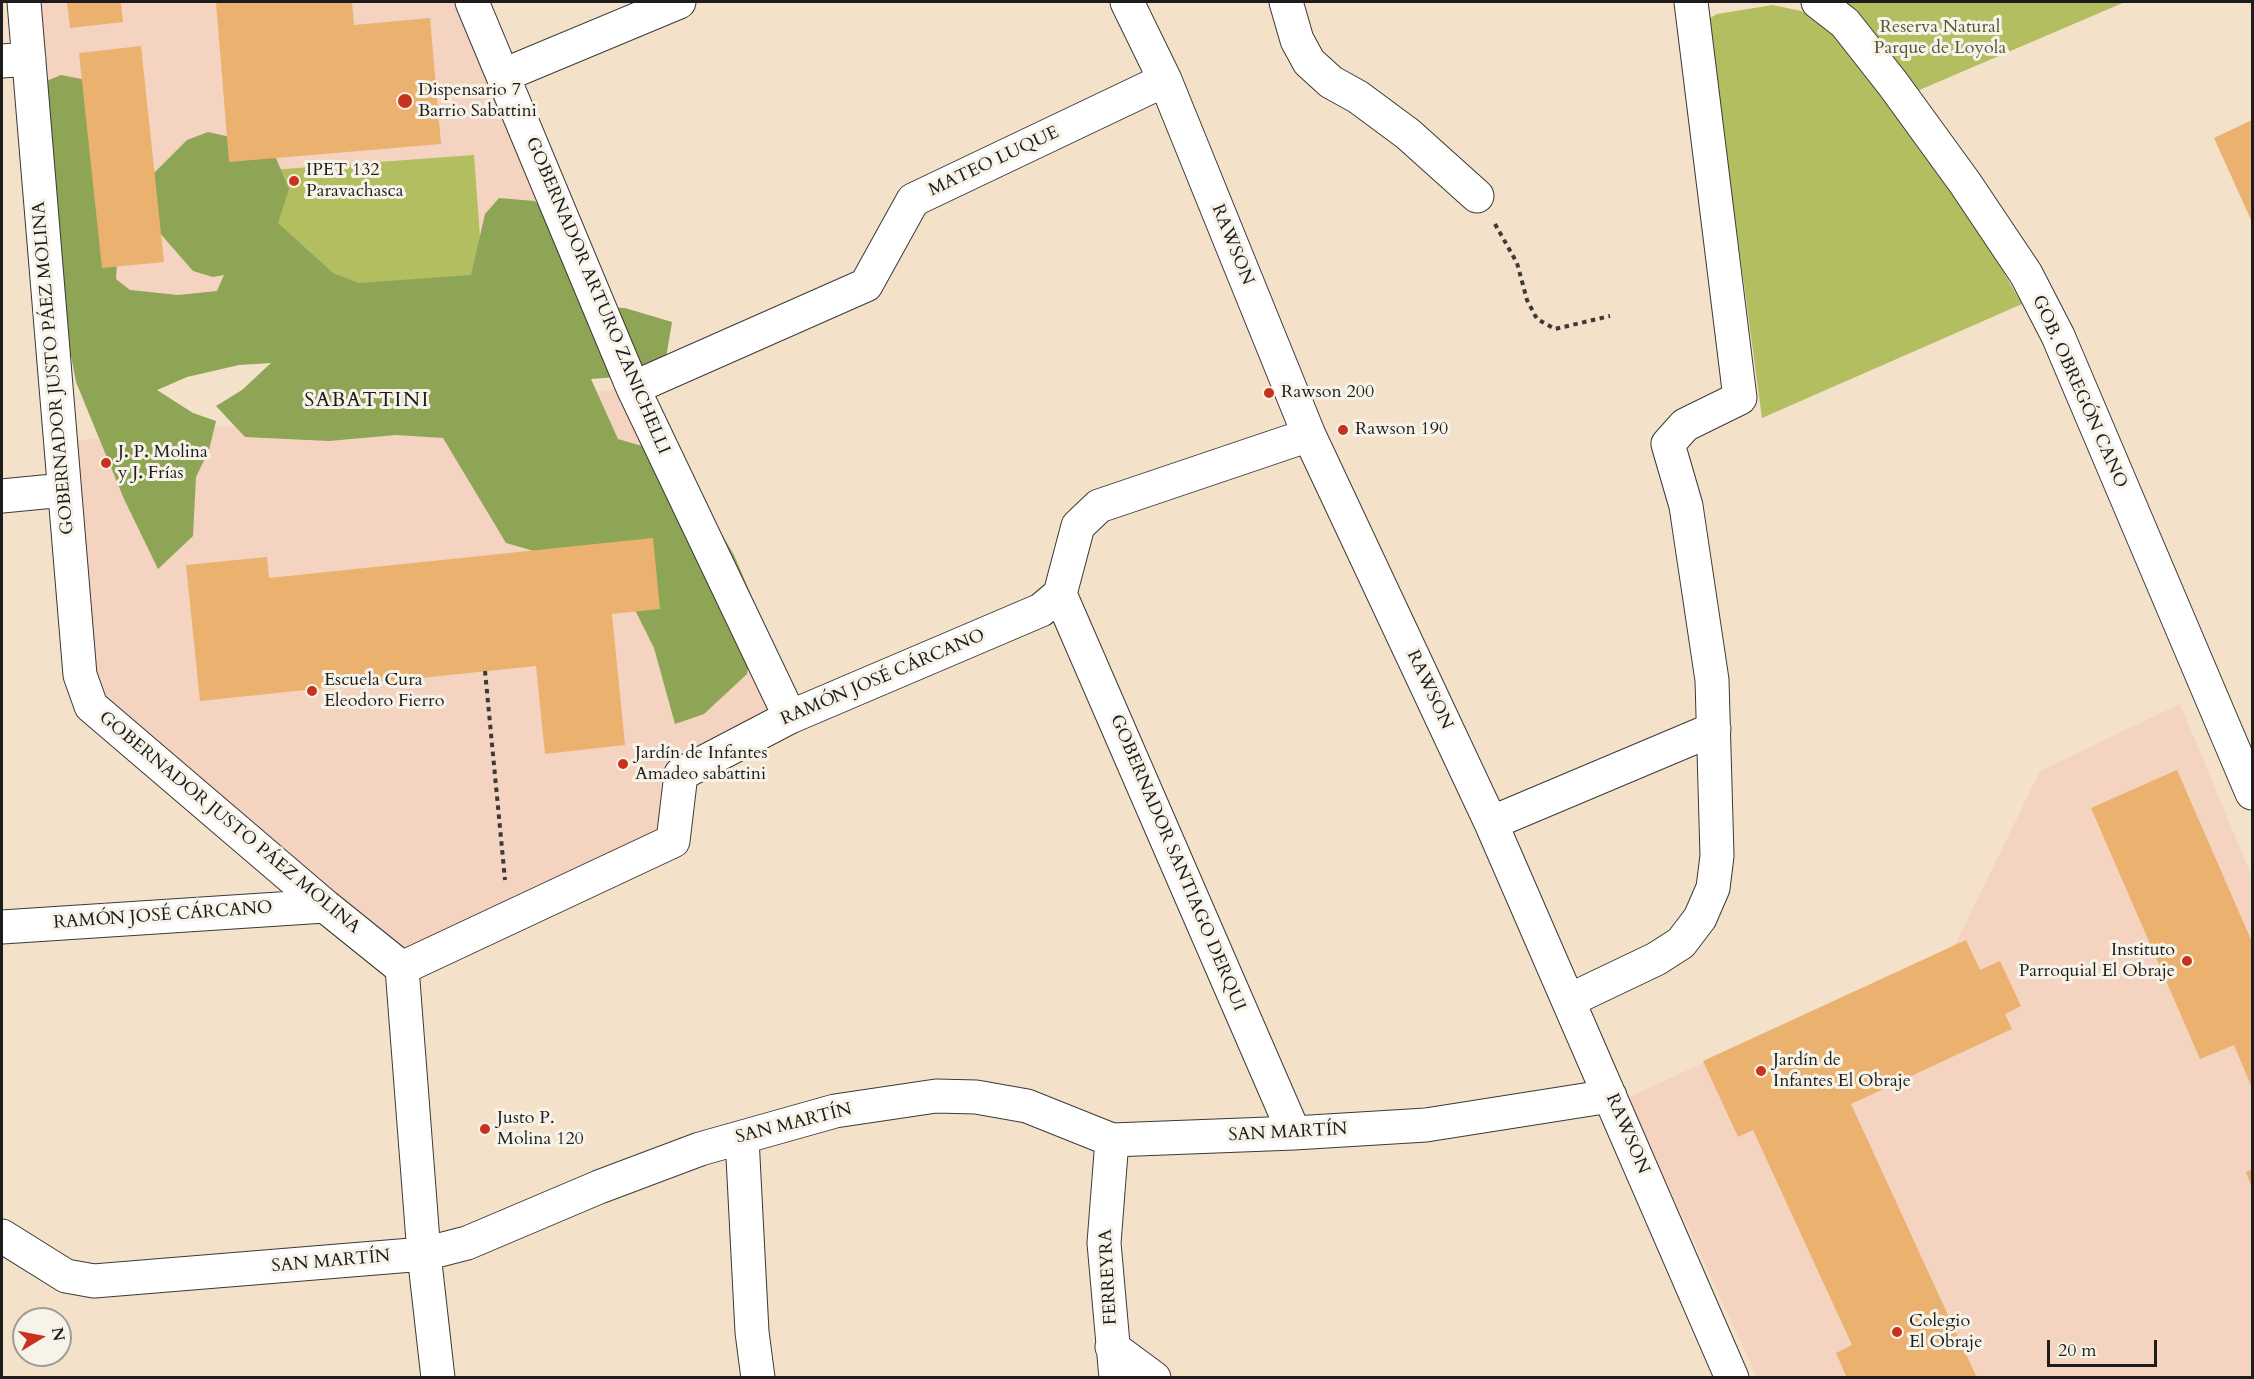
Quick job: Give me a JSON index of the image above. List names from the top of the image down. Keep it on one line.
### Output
{"streets":{"street":["MATEO LUQUE","RAWSON","GOBERNADOR ARTURO ZANICHELLI","GOBERNADOR JUSTO PÁEZ MOLINA","GOB. OBREGÓN CANO","RAMÓN JOSÉ CÁRCANO","GOBERNADOR SANTIAGO DERQUI","SAN MARTÍN","FERREYRA"]},"crossings":[["MATEO LUQUE","RAWSON"],["MATEO LUQUE","GOBERNADOR ARTURO ZANICHELLI"],["RAWSON","SAN MARTÍN"],["GOBERNADOR ARTURO ZANICHELLI","RAMÓN JOSÉ CÁRCANO"],["GOBERNADOR JUSTO PÁEZ MOLINA","RAMÓN JOSÉ CÁRCANO"],["RAMÓN JOSÉ CÁRCANO","GOBERNADOR SANTIAGO DERQUI"],["GOBERNADOR SANTIAGO DERQUI","SAN MARTÍN"],["SAN MARTÍN","FERREYRA"]],"districts":["SABATTINI"],"parks":["Reserva Natural Parque de Loyola"],"places":["Dispensario 7 Barrio Sabattini","IPET 132 Paravachasca","Rawson 200","Rawson 190","J. P. Molina y J. Frías","Escuela Cura Eleodoro Fierro","Jardín de Infantes Amadeo sabattini","Instituto Parroquial El Obraje","Jardín de Infantes El Obraje","Justo P. Molina 120","Colegio El Obraje"],"scale_bar":"20 m","north":"right"}
